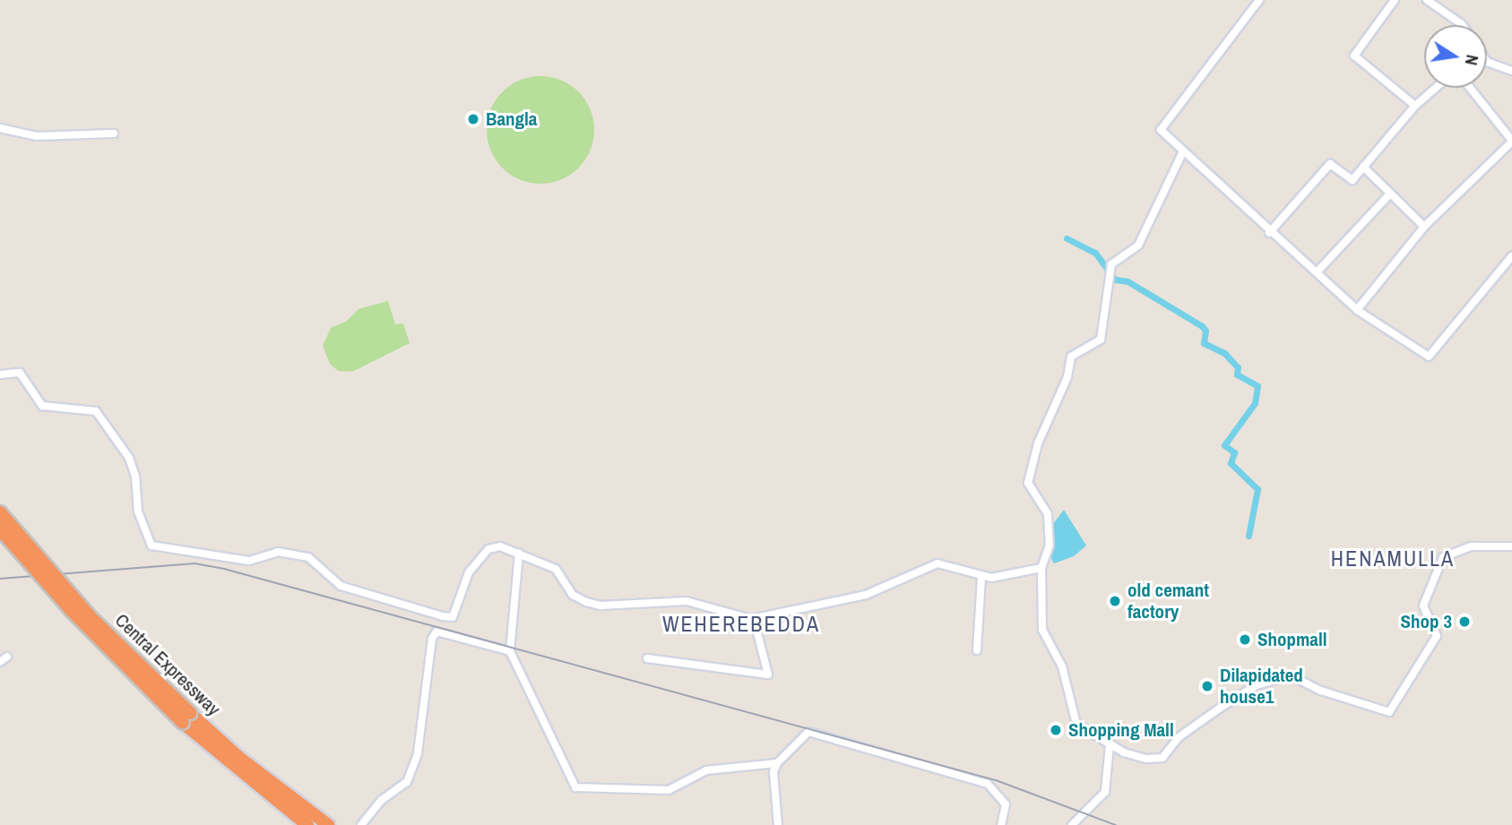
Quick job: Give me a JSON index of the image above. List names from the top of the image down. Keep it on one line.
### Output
{"streets":{"highway":["Central Expressway"]},"districts":["HENAMULLA","WEHEREBEDDA"],"places":["Bangla","old cemant factory","Shop 3","Shopmall","Dilapidated house1","Shopping Mall"],"north":"right"}
